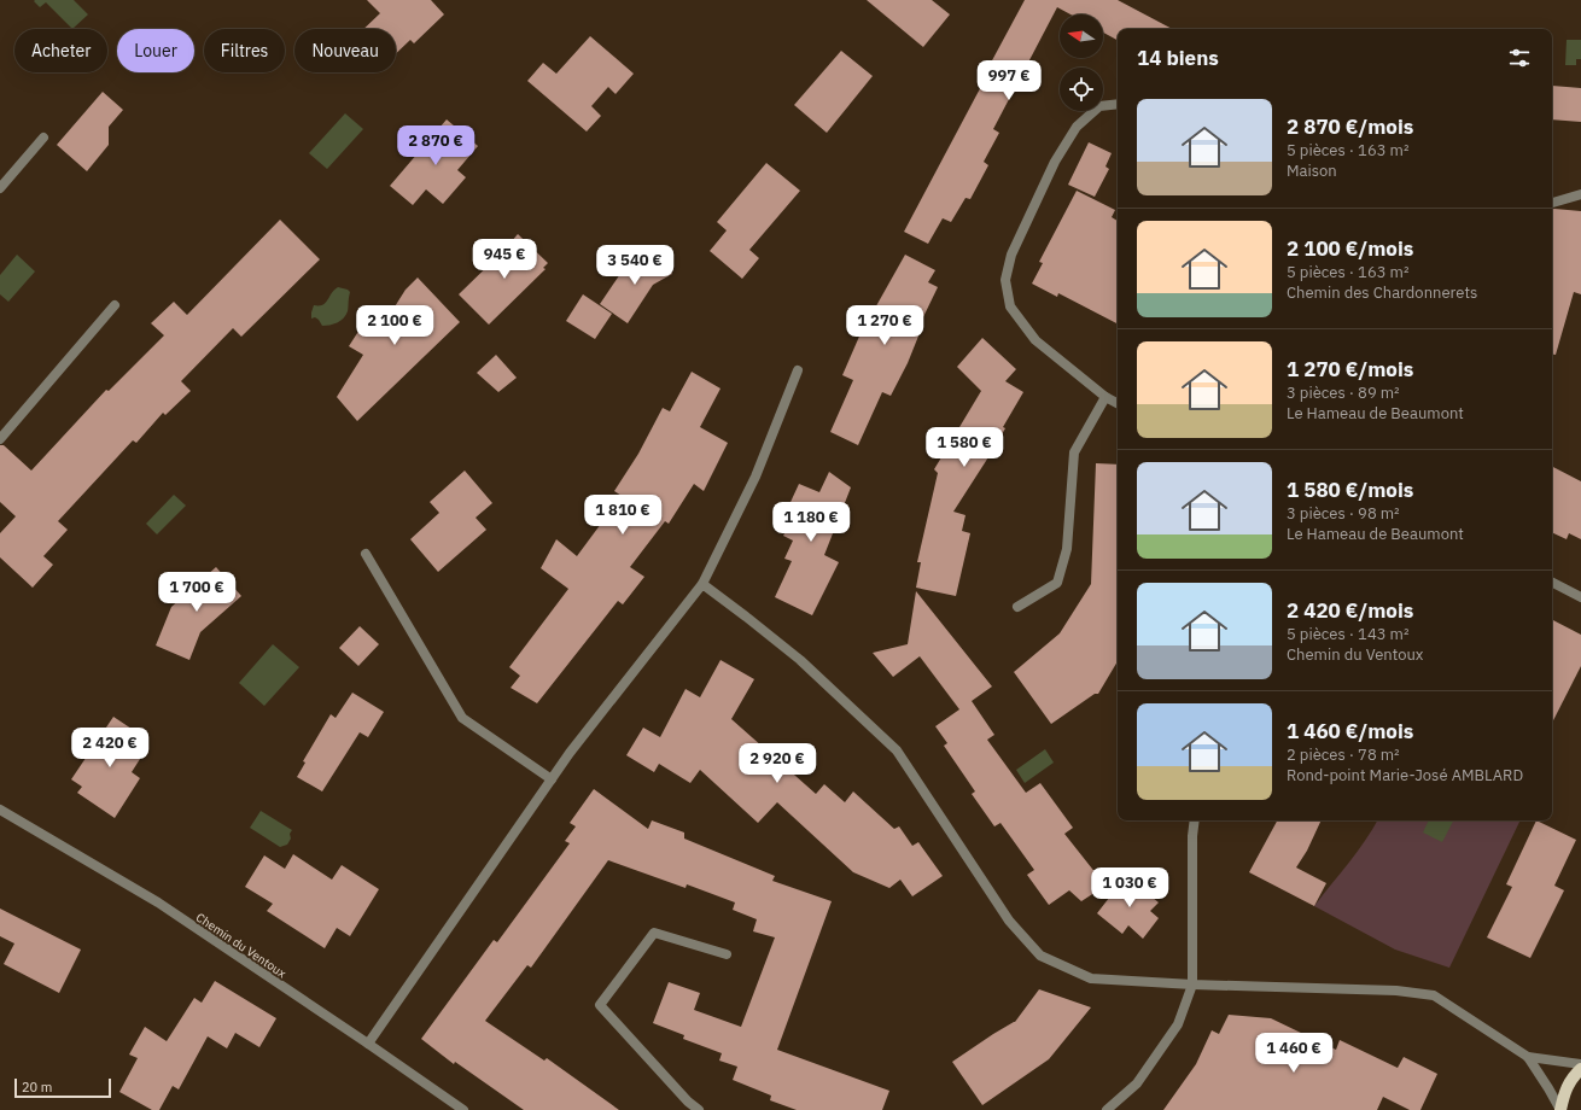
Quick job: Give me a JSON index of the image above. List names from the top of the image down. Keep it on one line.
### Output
{"streets":{"street":["Chemin du Ventoux"]},"scale_bar":"20 m","north":"left","page":{"chip":["Acheter","Louer","Filtres","Nouveau"],"heading":"14 biens","price":["997 €","2 870 €","945 €","3 540 €","2 100 €","1 270 €","1 580 €","1 810 €","1 180 €","1 700 €","2 420 €","2 920 €","1 030 €","1 460 €"],"list":[{"name":"2 870 €/mois","note":"5 pièces · 163 m² · Maison"},{"name":"2 100 €/mois","note":"5 pièces · 163 m² · Chemin des Chardonnerets"},{"name":"1 270 €/mois","note":"3 pièces · 89 m² · Le Hameau de Beaumont"},{"name":"1 580 €/mois","note":"3 pièces · 98 m² · Le Hameau de Beaumont"},{"name":"2 420 €/mois","note":"5 pièces · 143 m² · Chemin du Ventoux"},{"name":"1 460 €/mois","note":"2 pièces · 78 m² · Rond-point Marie-José AMBLARD"}],"scale":"20 m"}}
